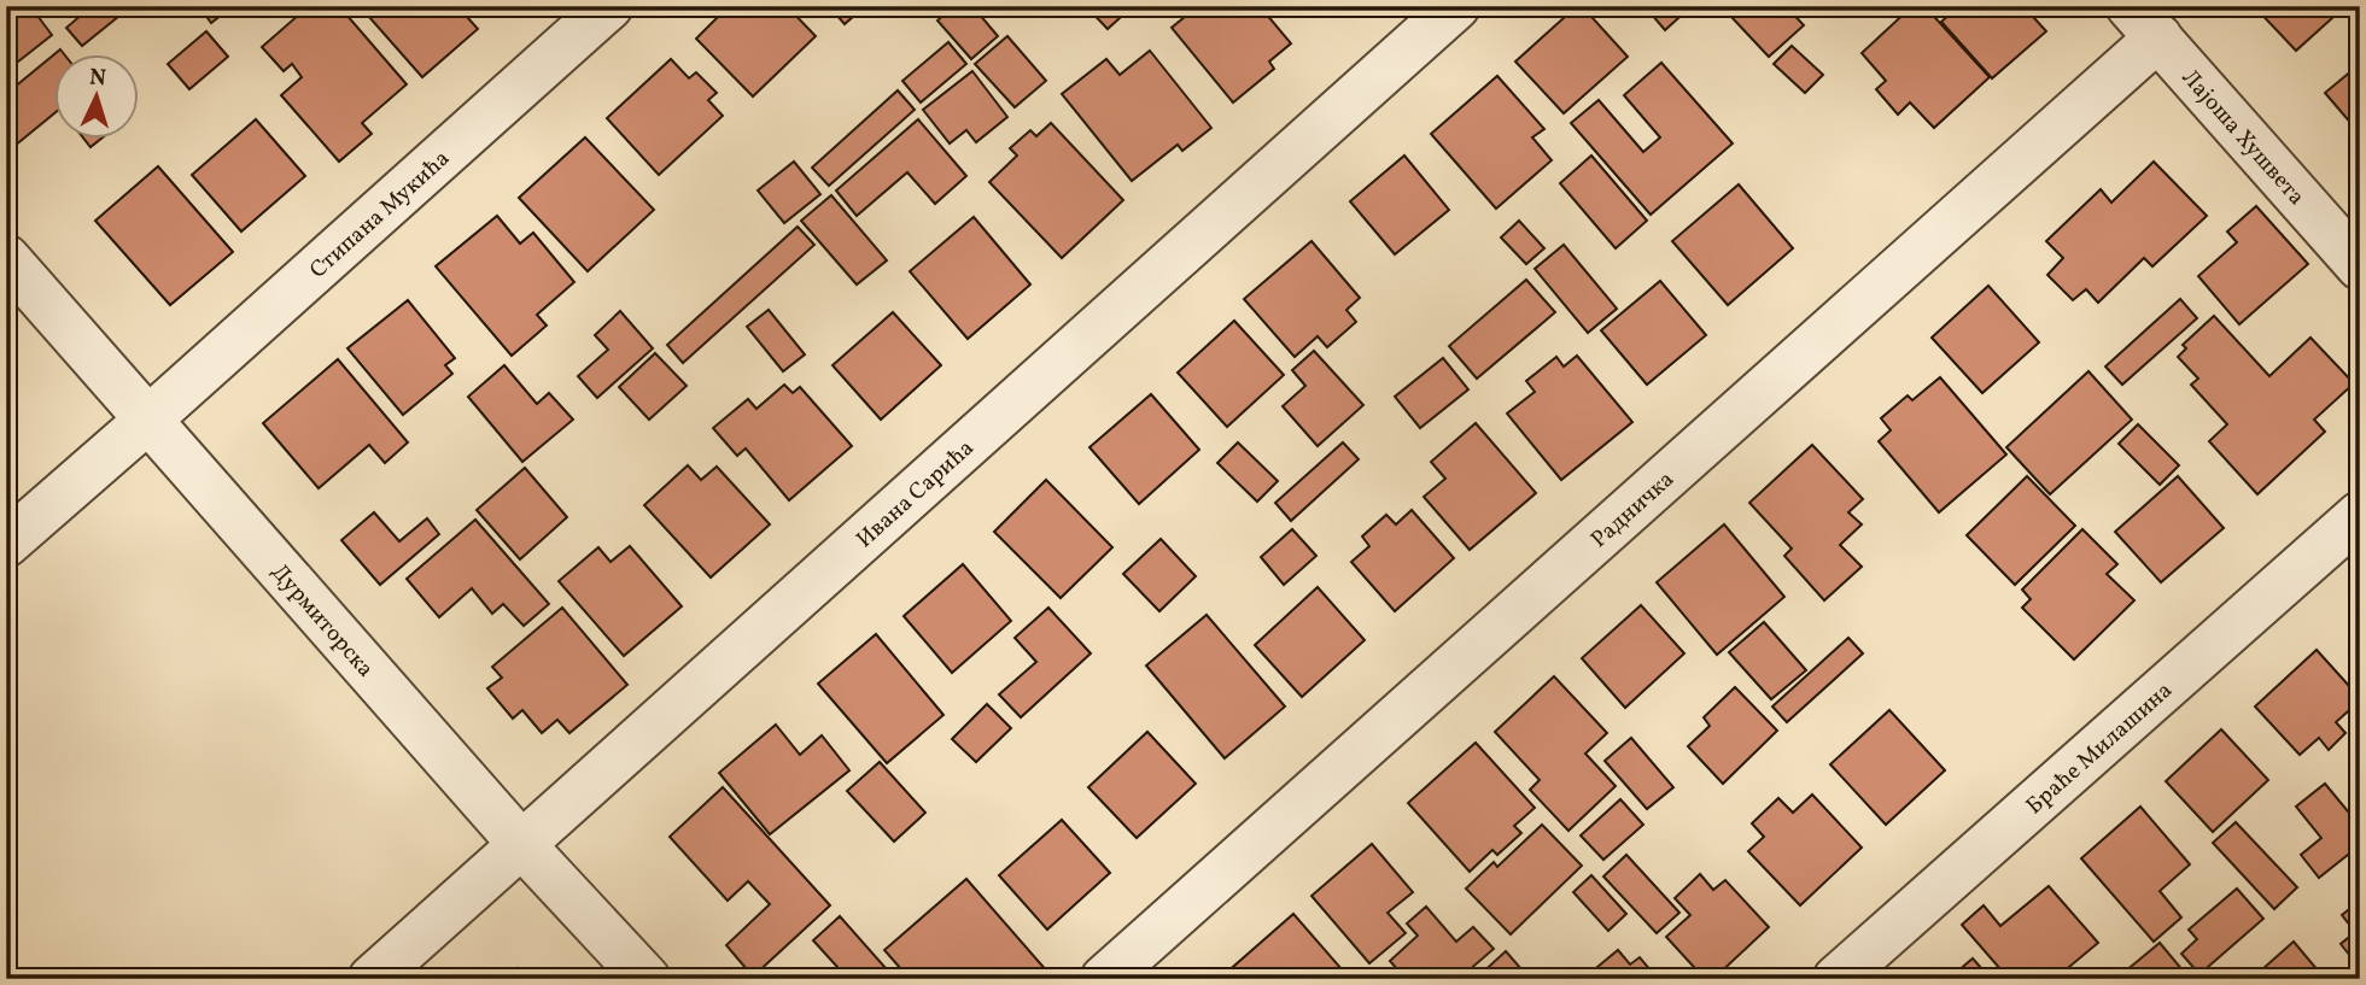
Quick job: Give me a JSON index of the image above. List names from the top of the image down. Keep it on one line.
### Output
{"streets":{"street":["Лајоша Хушвета","Стипана Мукића","Ивана Сарића","Радничка","Дурмиторска","Браће Милашина"]},"crossings":[["Лајоша Хушвета","Радничка"],["Стипана Мукића","Дурмиторска"],["Ивана Сарића","Дурмиторска"]],"north":"top"}
